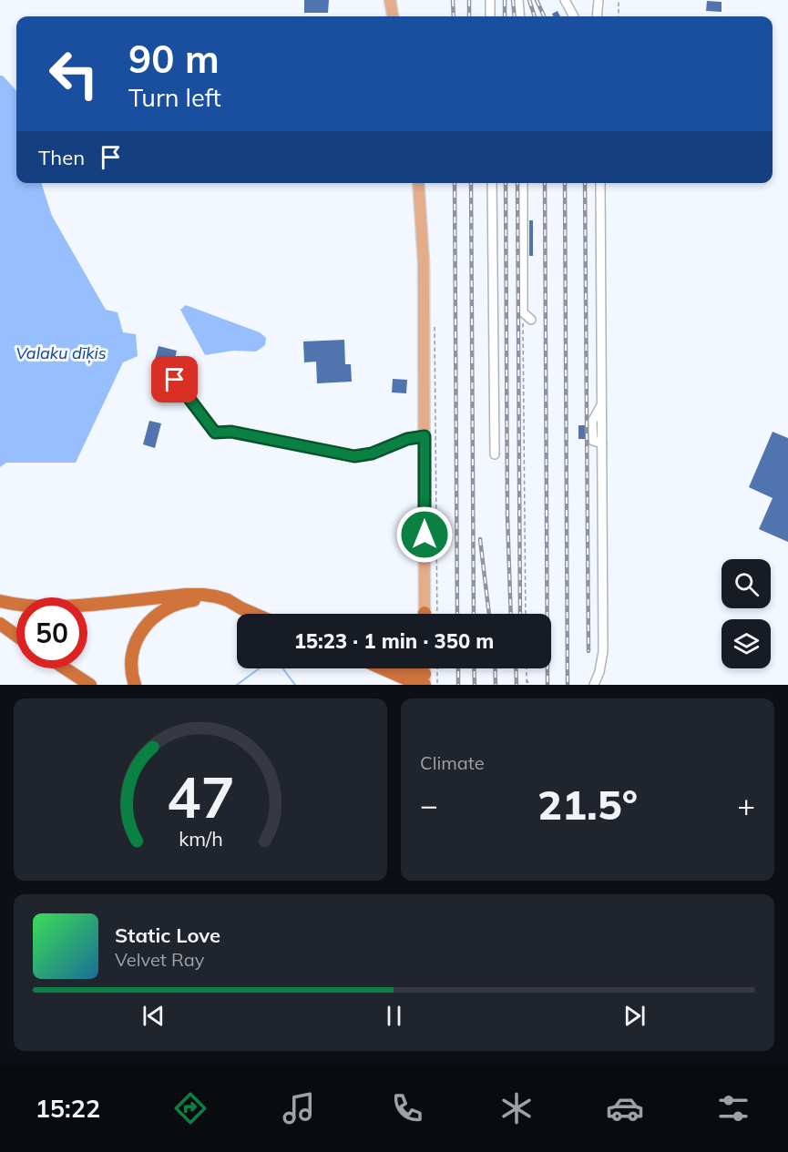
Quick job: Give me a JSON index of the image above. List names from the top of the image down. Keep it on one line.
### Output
{"water":["Valaku dīķis"],"page":{"turn":["90 m","Turn left"],"then":"Then","limit":"50","trip":"15:23 · 1 min · 350 m","tile":"Climate","heat":["−","21.5°","+"],"song":["Static Love","Velvet Ray"],"tabs":"15:22","gauge":["47","km/h"]}}
